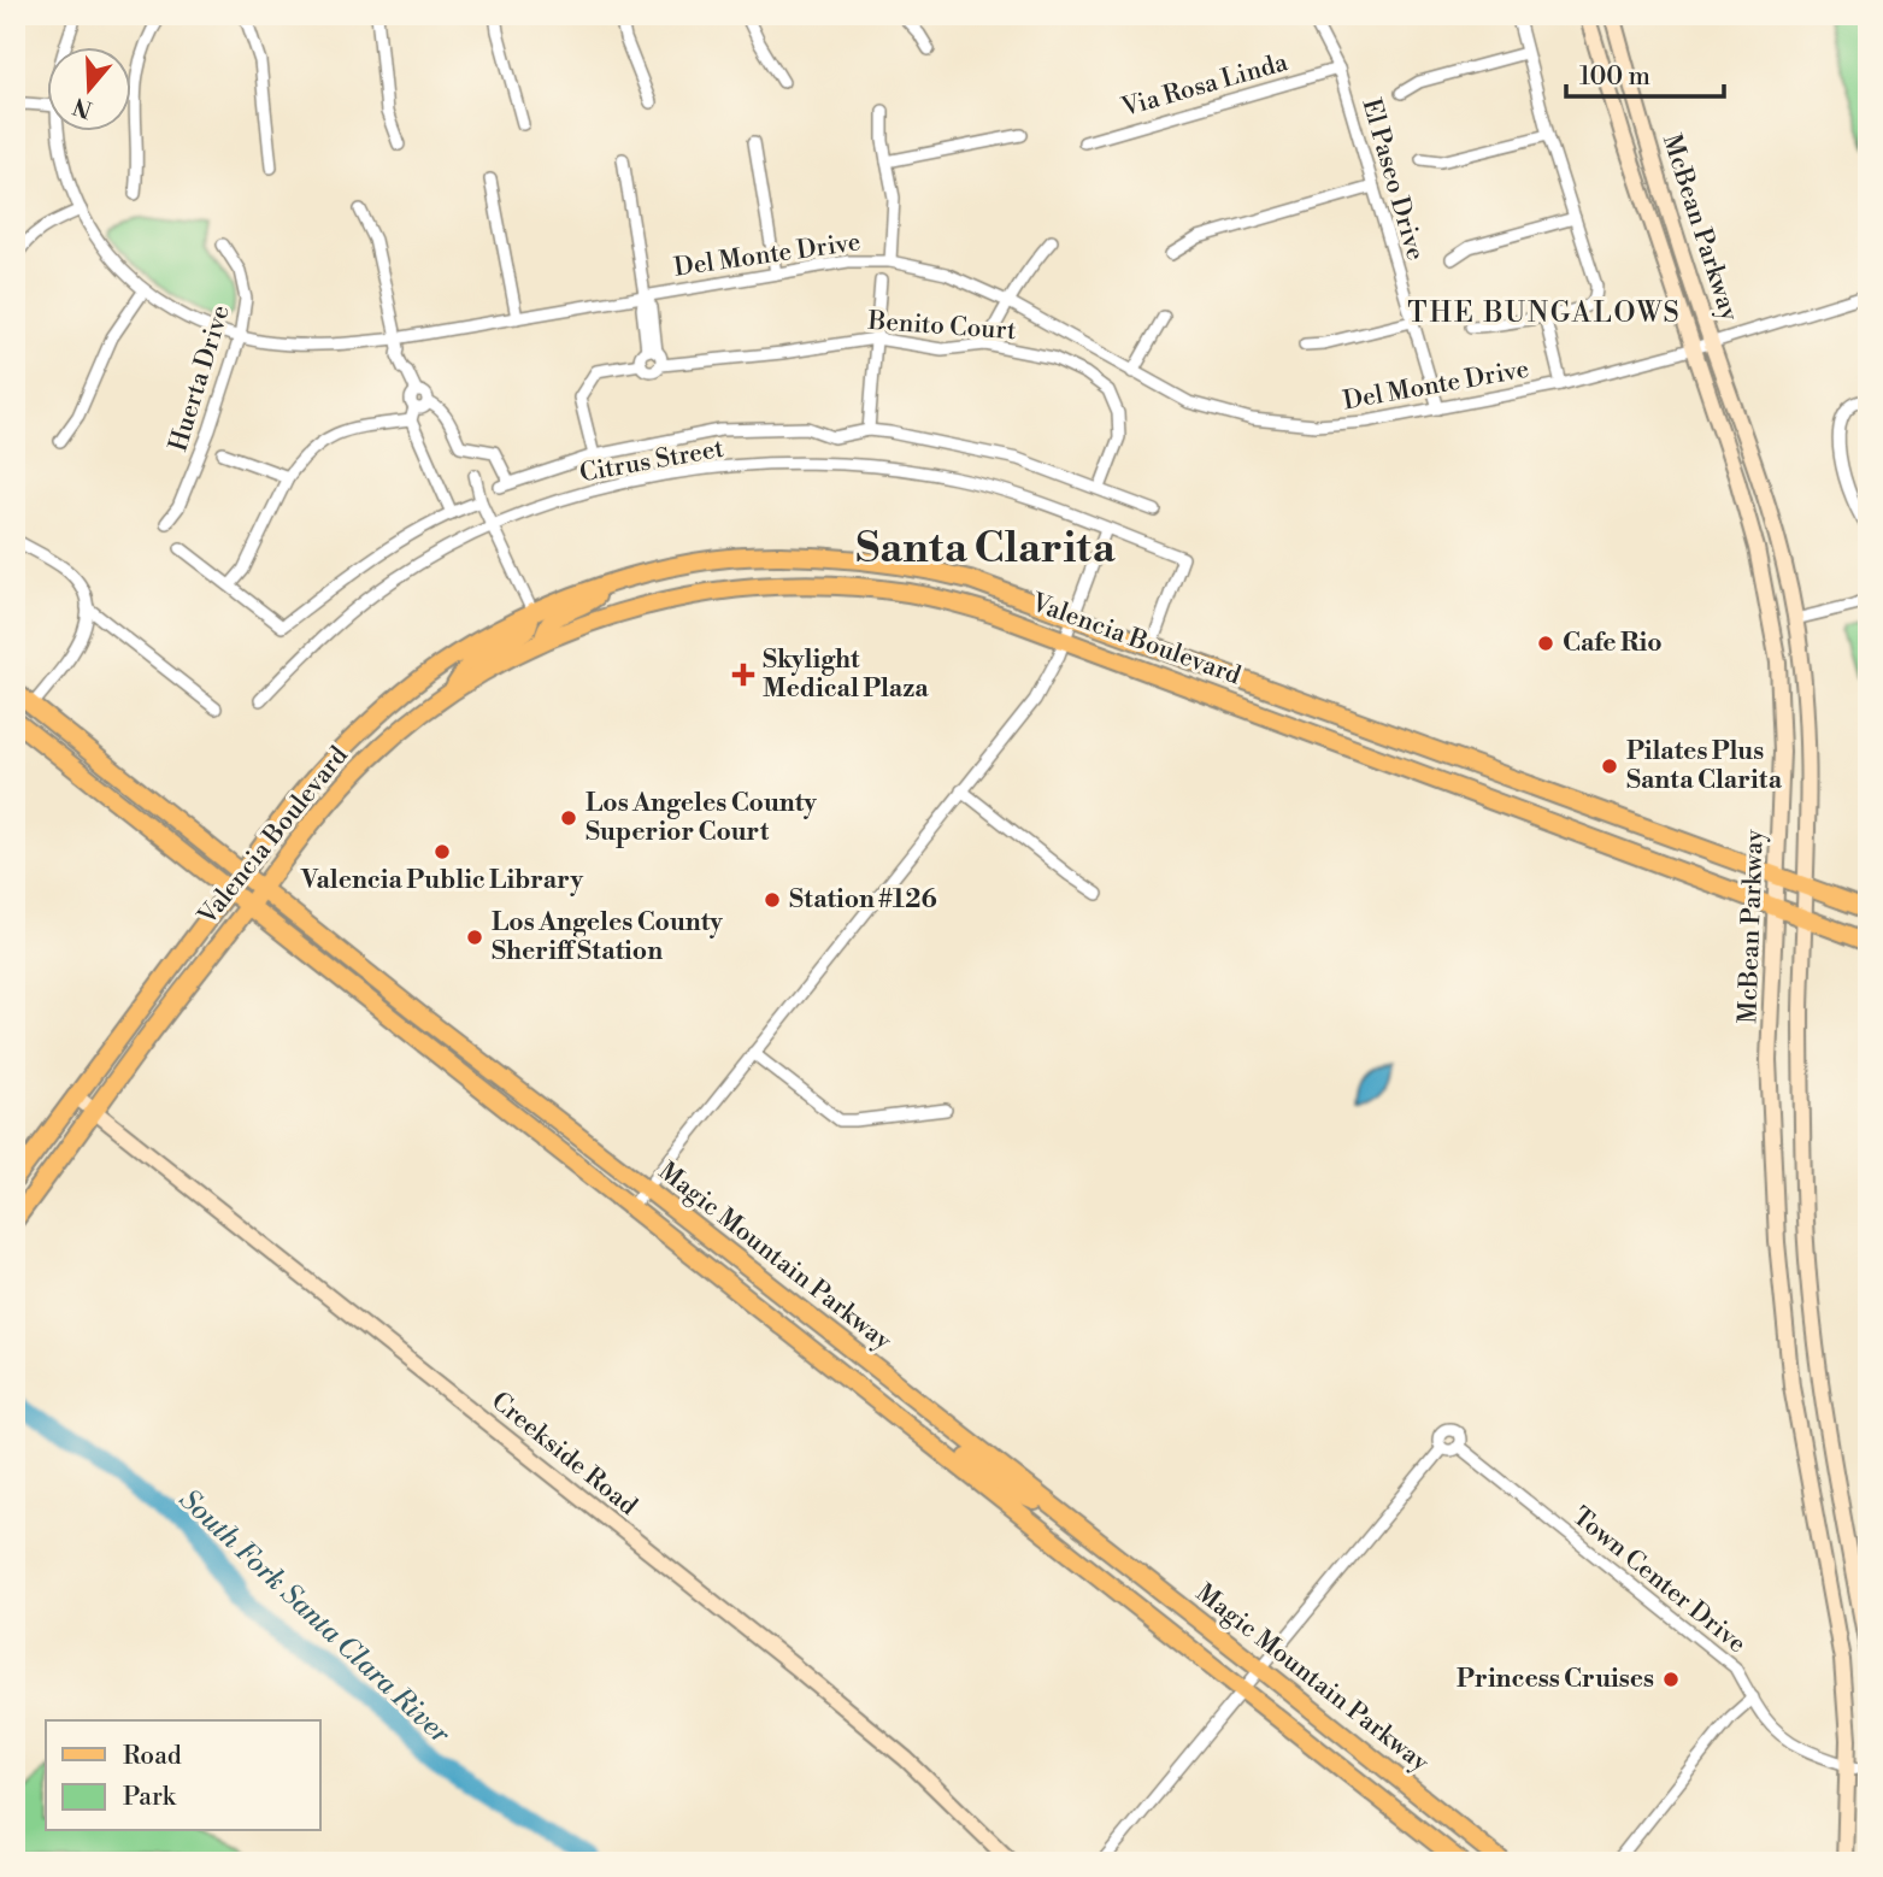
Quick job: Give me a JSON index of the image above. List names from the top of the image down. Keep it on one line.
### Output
{"streets":{"main road":["McBean Parkway","Valencia Boulevard","Magic Mountain Parkway","Creekside Road"],"street":["Via Rosa Linda","El Paseo Drive","Del Monte Drive","Benito Court","Huerta Drive","Citrus Street","Town Center Drive"]},"crossings":[["Via Rosa Linda","El Paseo Drive"],["El Paseo Drive","Del Monte Drive"],["McBean Parkway","Del Monte Drive"],["McBean Parkway","Valencia Boulevard"],["McBean Parkway","Town Center Drive"],["Del Monte Drive","Huerta Drive"],["Citrus Street","Valencia Boulevard"],["Valencia Boulevard","Magic Mountain Parkway"],["Valencia Boulevard","Creekside Road"]],"districts":["THE BUNGALOWS","Santa Clarita"],"water":["South Fork Santa Clara River"],"places":{"other":["Cafe Rio","Pilates Plus Santa Clarita","Los Angeles County Superior Court","Valencia Public Library","Station #126","Los Angeles County Sheriff Station","Princess Cruises"],"health":["Skylight Medical Plaza"]},"legend":["Road","Park"],"scale_bar":"100 m","north":"bottom"}
